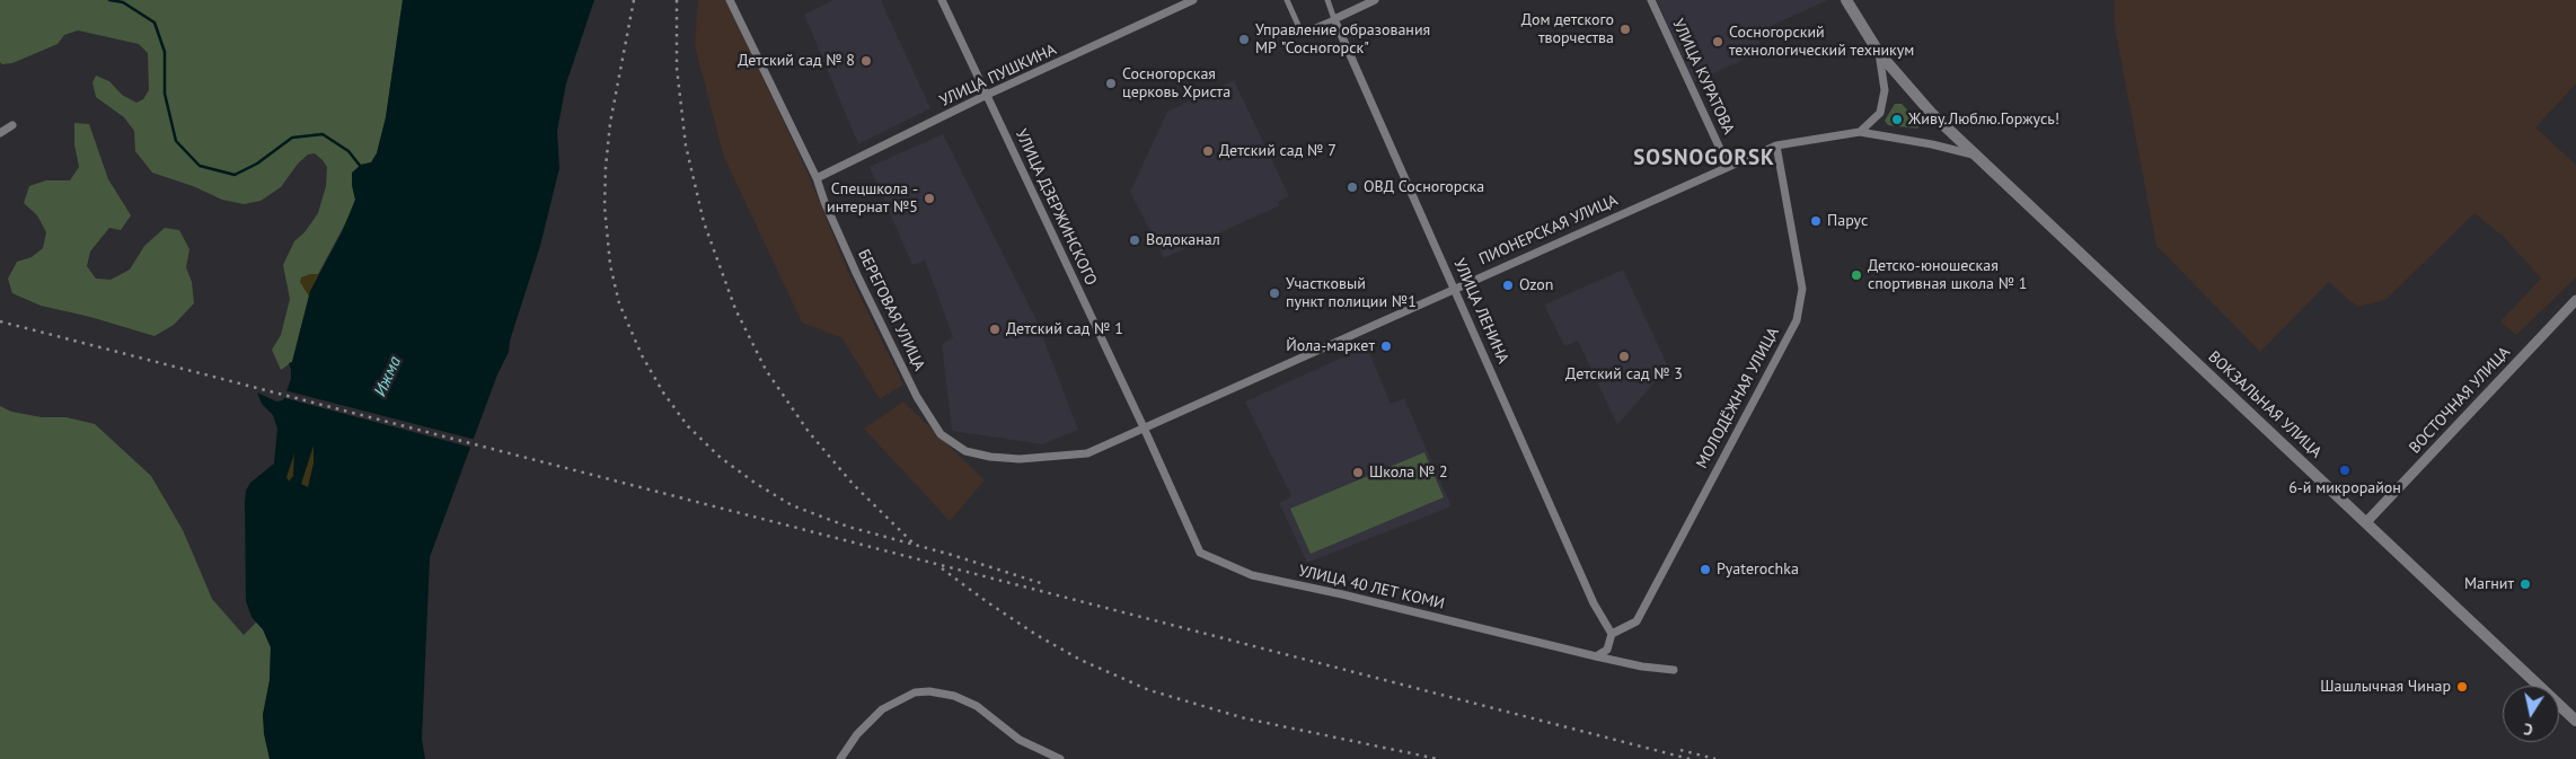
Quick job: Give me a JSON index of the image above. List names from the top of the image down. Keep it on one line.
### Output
{"streets":{"main road":["ВОКЗАЛЬНАЯ УЛИЦА"],"street":["УЛИЦА ПУШКИНА","УЛИЦА КУРАТОВА","УЛИЦА ДЗЕРЖИНСКОГО","ПИОНЕРСКАЯ УЛИЦА","БЕРЕГОВАЯ УЛИЦА","УЛИЦА ЛЕНИНА","МОЛОДЁЖНАЯ УЛИЦА","ВОСТОЧНАЯ УЛИЦА","УЛИЦА 40 ЛЕТ КОМИ"]},"crossings":[["УЛИЦА ПУШКИНА","УЛИЦА ДЗЕРЖИНСКОГО"],["УЛИЦА ПУШКИНА","БЕРЕГОВАЯ УЛИЦА"],["УЛИЦА КУРАТОВА","ПИОНЕРСКАЯ УЛИЦА"],["УЛИЦА ДЗЕРЖИНСКОГО","ПИОНЕРСКАЯ УЛИЦА"],["УЛИЦА ДЗЕРЖИНСКОГО","БЕРЕГОВАЯ УЛИЦА"],["УЛИЦА ДЗЕРЖИНСКОГО","УЛИЦА 40 ЛЕТ КОМИ"],["ПИОНЕРСКАЯ УЛИЦА","БЕРЕГОВАЯ УЛИЦА"],["ПИОНЕРСКАЯ УЛИЦА","УЛИЦА ЛЕНИНА"],["ПИОНЕРСКАЯ УЛИЦА","МОЛОДЁЖНАЯ УЛИЦА"],["ПИОНЕРСКАЯ УЛИЦА","ВОКЗАЛЬНАЯ УЛИЦА"],["ПИОНЕРСКАЯ УЛИЦА","УЛИЦА 40 ЛЕТ КОМИ"],["БЕРЕГОВАЯ УЛИЦА","УЛИЦА 40 ЛЕТ КОМИ"],["УЛИЦА ЛЕНИНА","МОЛОДЁЖНАЯ УЛИЦА"],["ВОСТОЧНАЯ УЛИЦА","ВОКЗАЛЬНАЯ УЛИЦА"]],"districts":["SOSNOGORSK"],"water":["Ижма"],"places":["Дом детского творчества","Управление образования МР \"Сосногорск\"","Сосногорский технологический техникум","Детский сад № 8","Сосногорская церковь Христа","Живу.Люблю.Горжусь!","Детский сад № 7","ОВД Сосногорска","Спецшкола - интернат №5","Парус","Водоканал","Детско-юношеская спортивная школа № 1","Ozon","Участковый пункт полиции №1","Детский сад № 1","Йола-маркет","Детский сад № 3","6-й микрорайон","Школа № 2","Pyaterochka","Магнит","Шашлычная Чинар"],"north":"bottom"}
